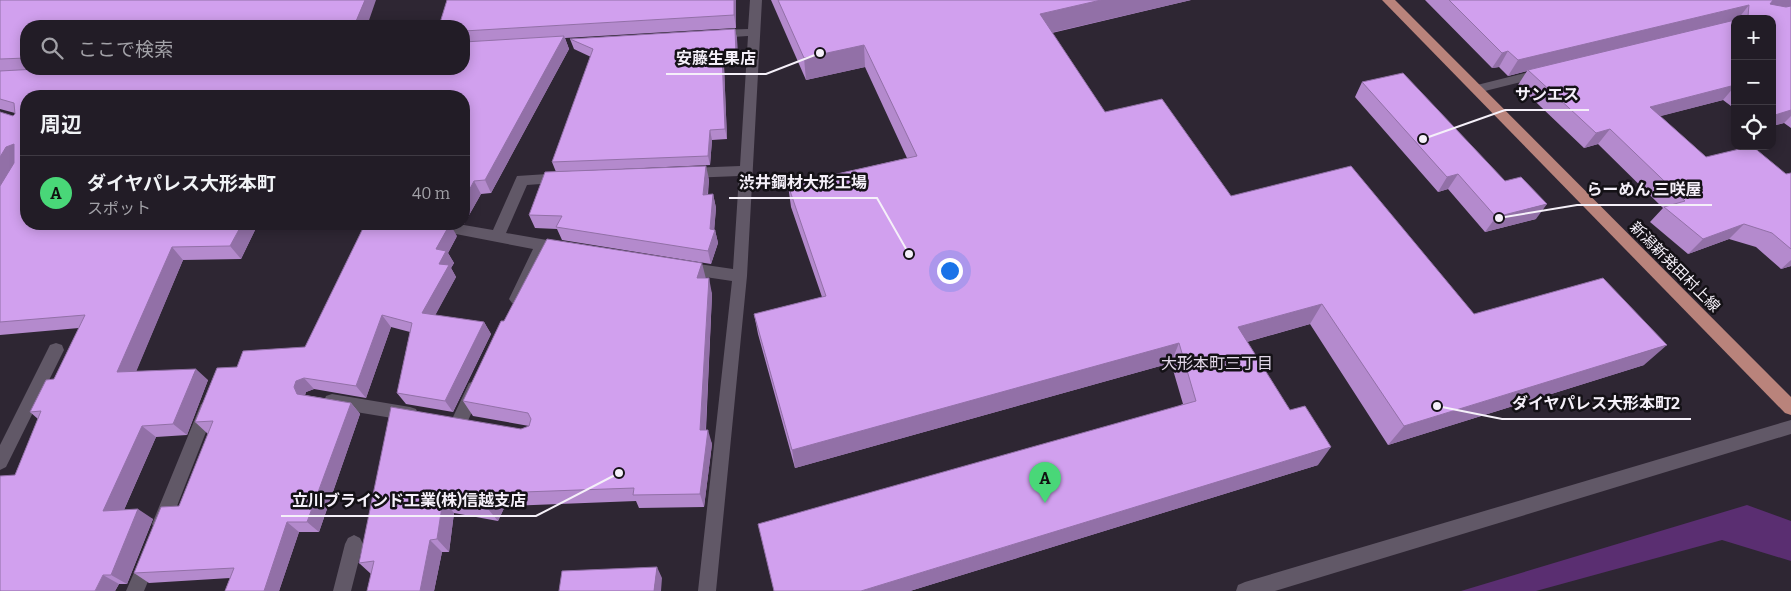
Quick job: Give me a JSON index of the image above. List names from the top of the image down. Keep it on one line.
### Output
{"streets":{"main road":["新潟新発田村上線"]},"districts":["大形本町三丁目"],"places":["安藤生果店","サンエス","らーめん 三咲屋","渋井鋼材大形工場","ダイヤパレス大形本町2","立川ブラインド工業(株)信越支店"],"page":{"map_buttons":["+","−"],"search":"ここで検索","heading":"周辺","list":[{"mark":"A","name":"ダイヤパレス大形本町","note":"スポット","value":"40 m"}],"pins":"A"}}
